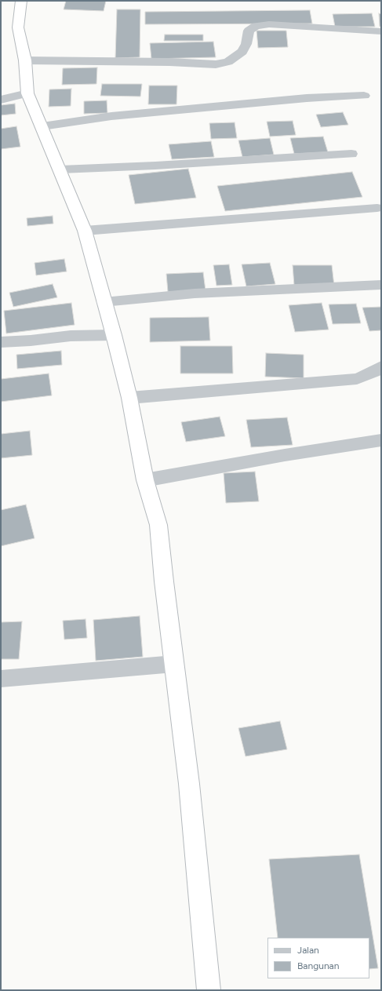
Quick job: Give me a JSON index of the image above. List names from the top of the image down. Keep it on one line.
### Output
{"legend":["Jalan","Bangunan"]}
